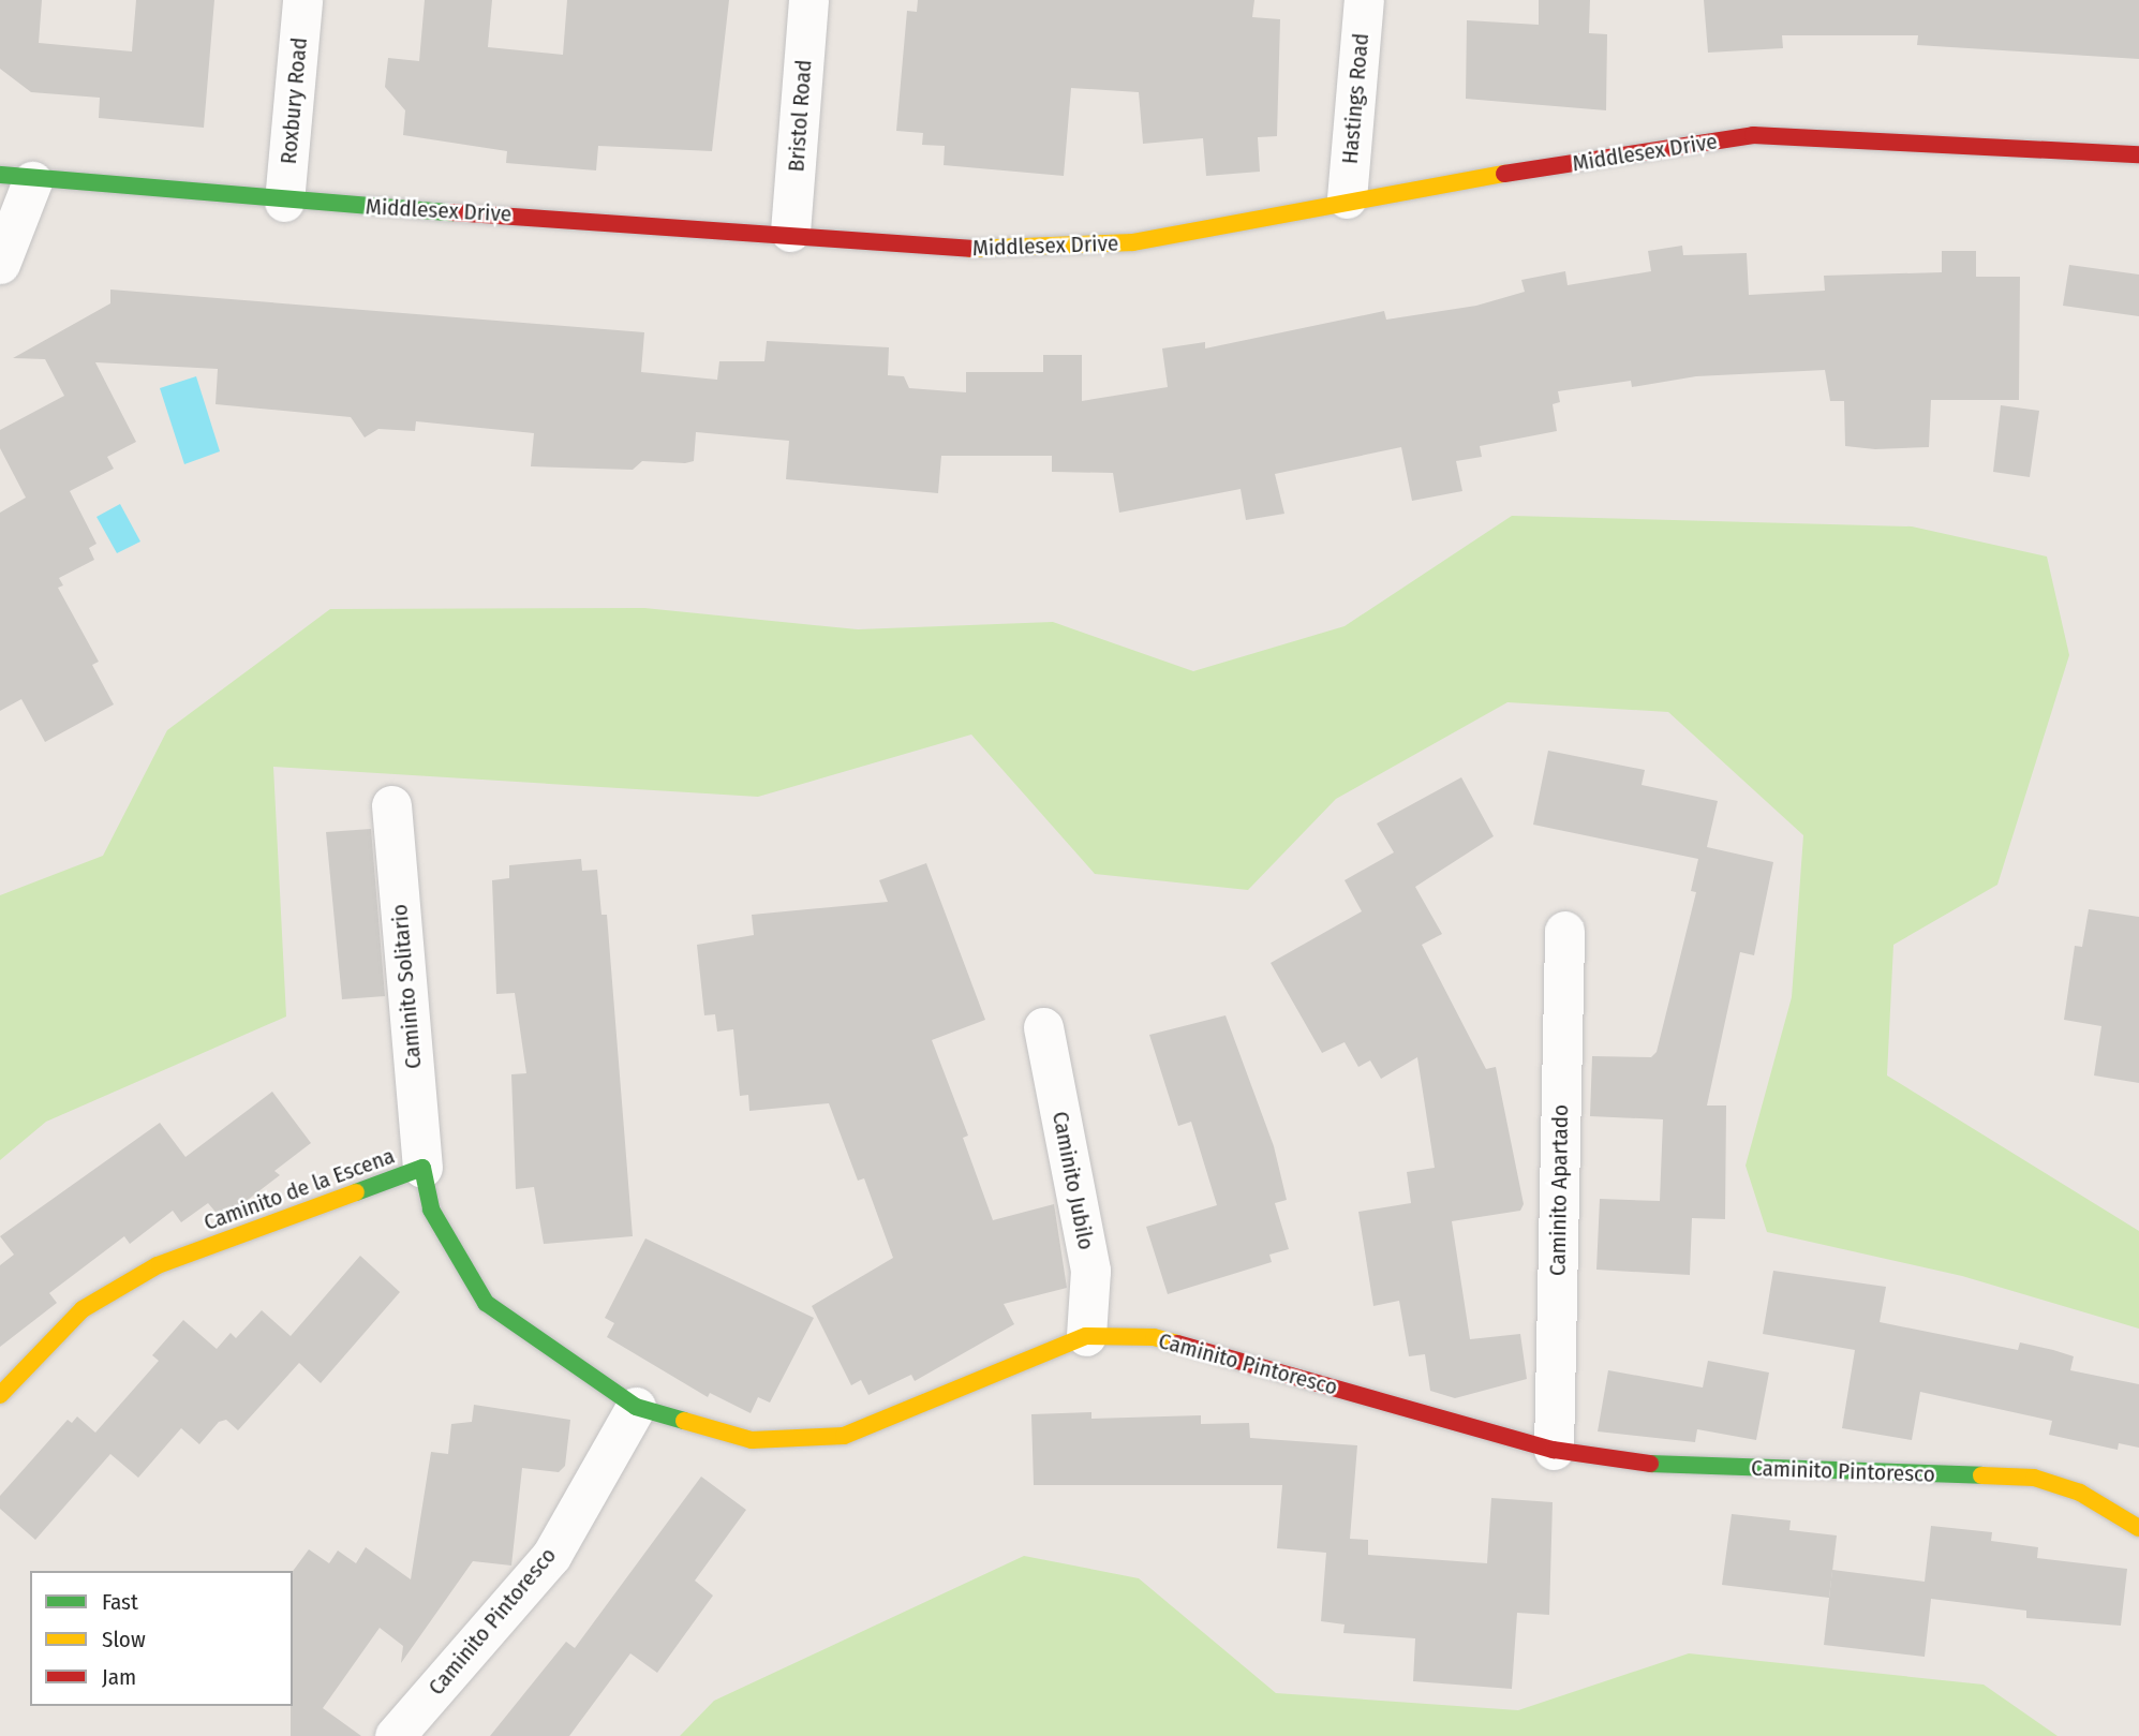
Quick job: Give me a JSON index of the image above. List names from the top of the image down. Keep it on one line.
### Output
{"streets":{"street":["Hastings Road","Roxbury Road","Bristol Road","Middlesex Drive","Caminito Solitario","Caminito Jubilo","Caminito de la Escena","Caminito Apartado","Caminito Pintoresco"]},"crossings":[["Hastings Road","Middlesex Drive"],["Roxbury Road","Middlesex Drive"],["Bristol Road","Middlesex Drive"],["Caminito Solitario","Caminito de la Escena"],["Caminito Jubilo","Caminito Pintoresco"],["Caminito de la Escena","Caminito Pintoresco"],["Caminito Apartado","Caminito Pintoresco"]],"legend":["Fast","Slow","Jam"]}
